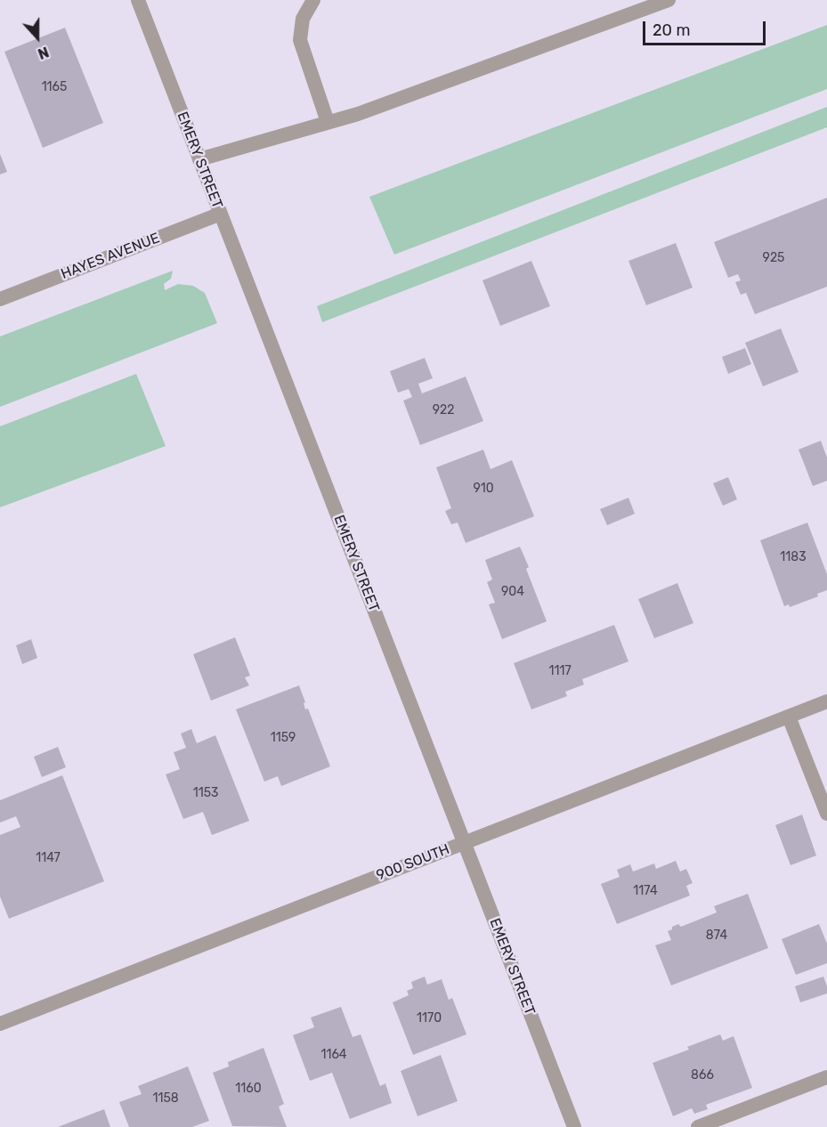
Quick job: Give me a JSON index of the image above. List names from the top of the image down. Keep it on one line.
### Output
{"streets":{"street":["EMERY STREET","HAYES AVENUE","900 SOUTH"]},"crossings":[["EMERY STREET","HAYES AVENUE"],["EMERY STREET","900 SOUTH"]],"house_numbers":["1165","925","922","910","1183","904","1117","1159","1153","1147","1174","874","1170","1164","866","1160","1158"],"scale_bar":"20 m","north":"bottom"}
